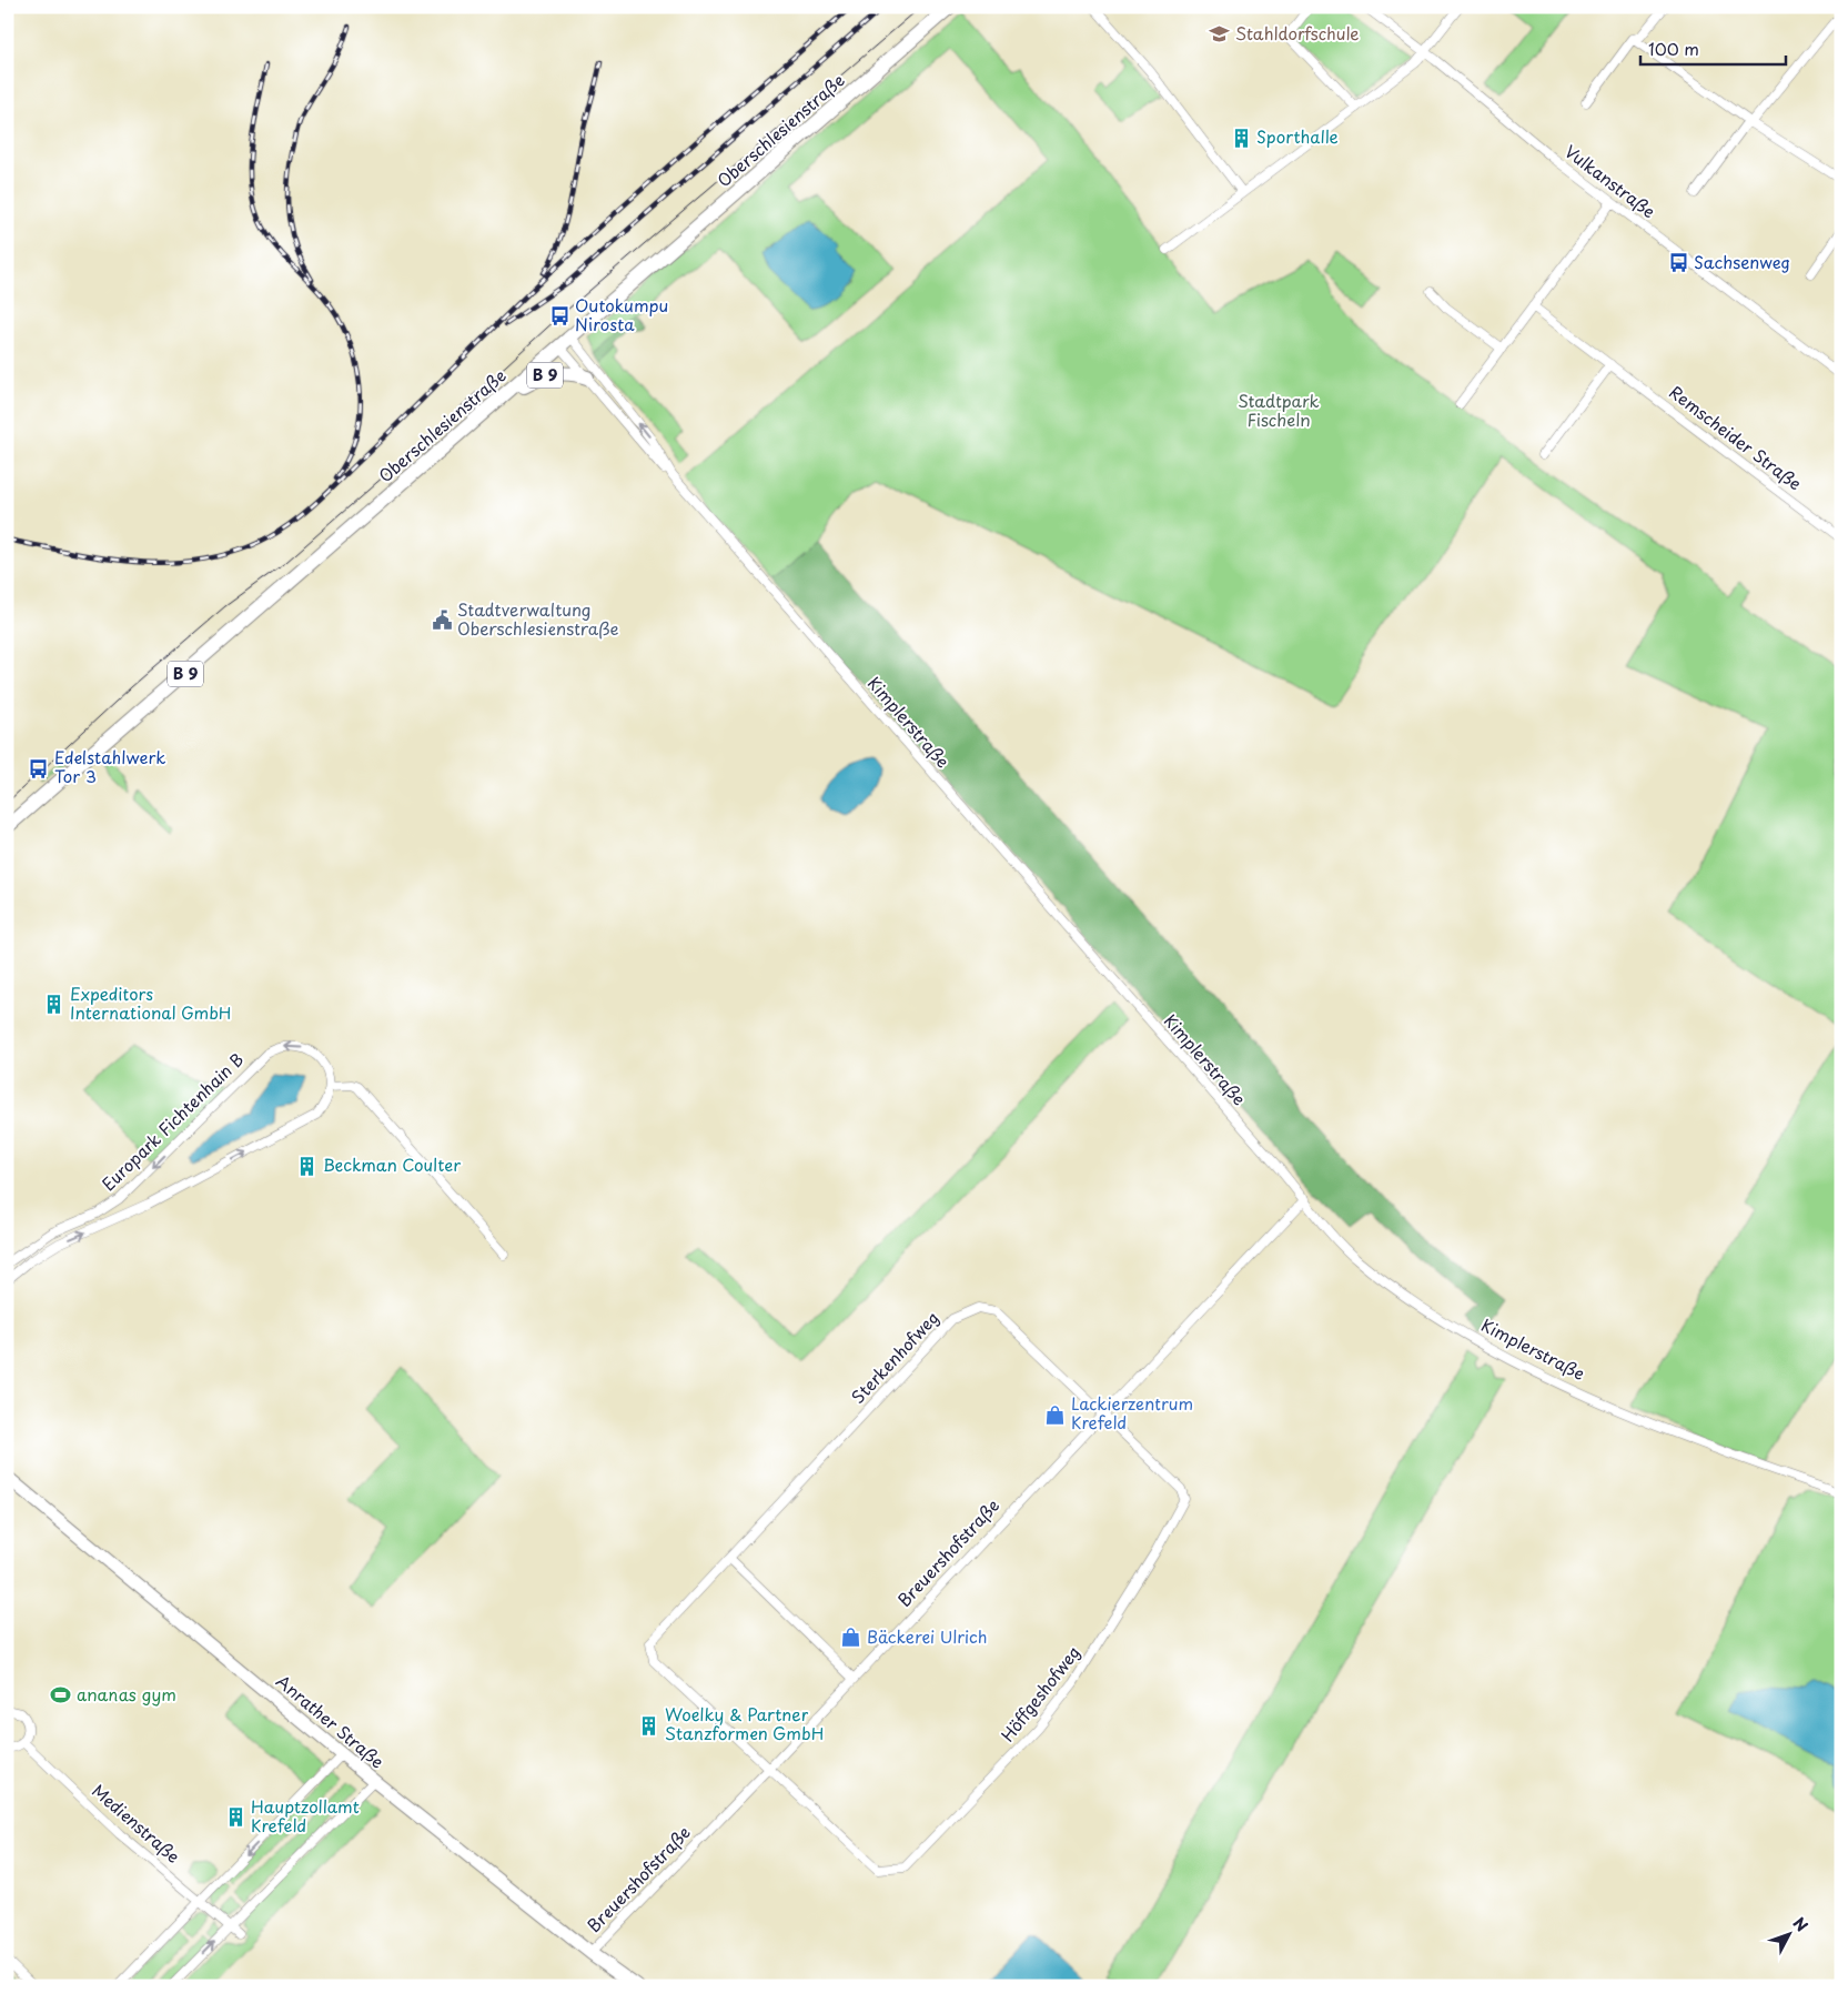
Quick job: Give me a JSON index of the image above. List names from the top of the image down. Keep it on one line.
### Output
{"streets":{"main road":["Oberschlesienstraße","B 9","Anrather Straße"],"street":["Vulkanstraße","Remscheider Straße","Kimplerstraße","Europark Fichtenhain B","Sterkenhofweg","Breuershofstraße","Höffgeshofweg","Medienstraße"]},"crossings":[["Oberschlesienstraße","B 9"],["Oberschlesienstraße","Kimplerstraße"],["B 9","Kimplerstraße"],["Kimplerstraße","Breuershofstraße"],["Sterkenhofweg","Breuershofstraße"],["Sterkenhofweg","Höffgeshofweg"],["Breuershofstraße","Höffgeshofweg"],["Breuershofstraße","Anrather Straße"]],"parks":["Stadtpark Fischeln"],"places":{"school or university":["Stahldorfschule"],"building":["Sporthalle","Expeditors International GmbH","Beckman Coulter","Woelky & Partner Stanzformen GmbH","Hauptzollamt Krefeld"],"bus stop":["Sachsenweg","Outokumpu Nirosta","Edelstahlwerk Tor 3"],"public building":["Stadtverwaltung Oberschlesienstraße"],"shop":["Lackierzentrum Krefeld","Bäckerei Ulrich"],"sports":["ananas gym"]},"scale_bar":"100 m","north":"top right"}
